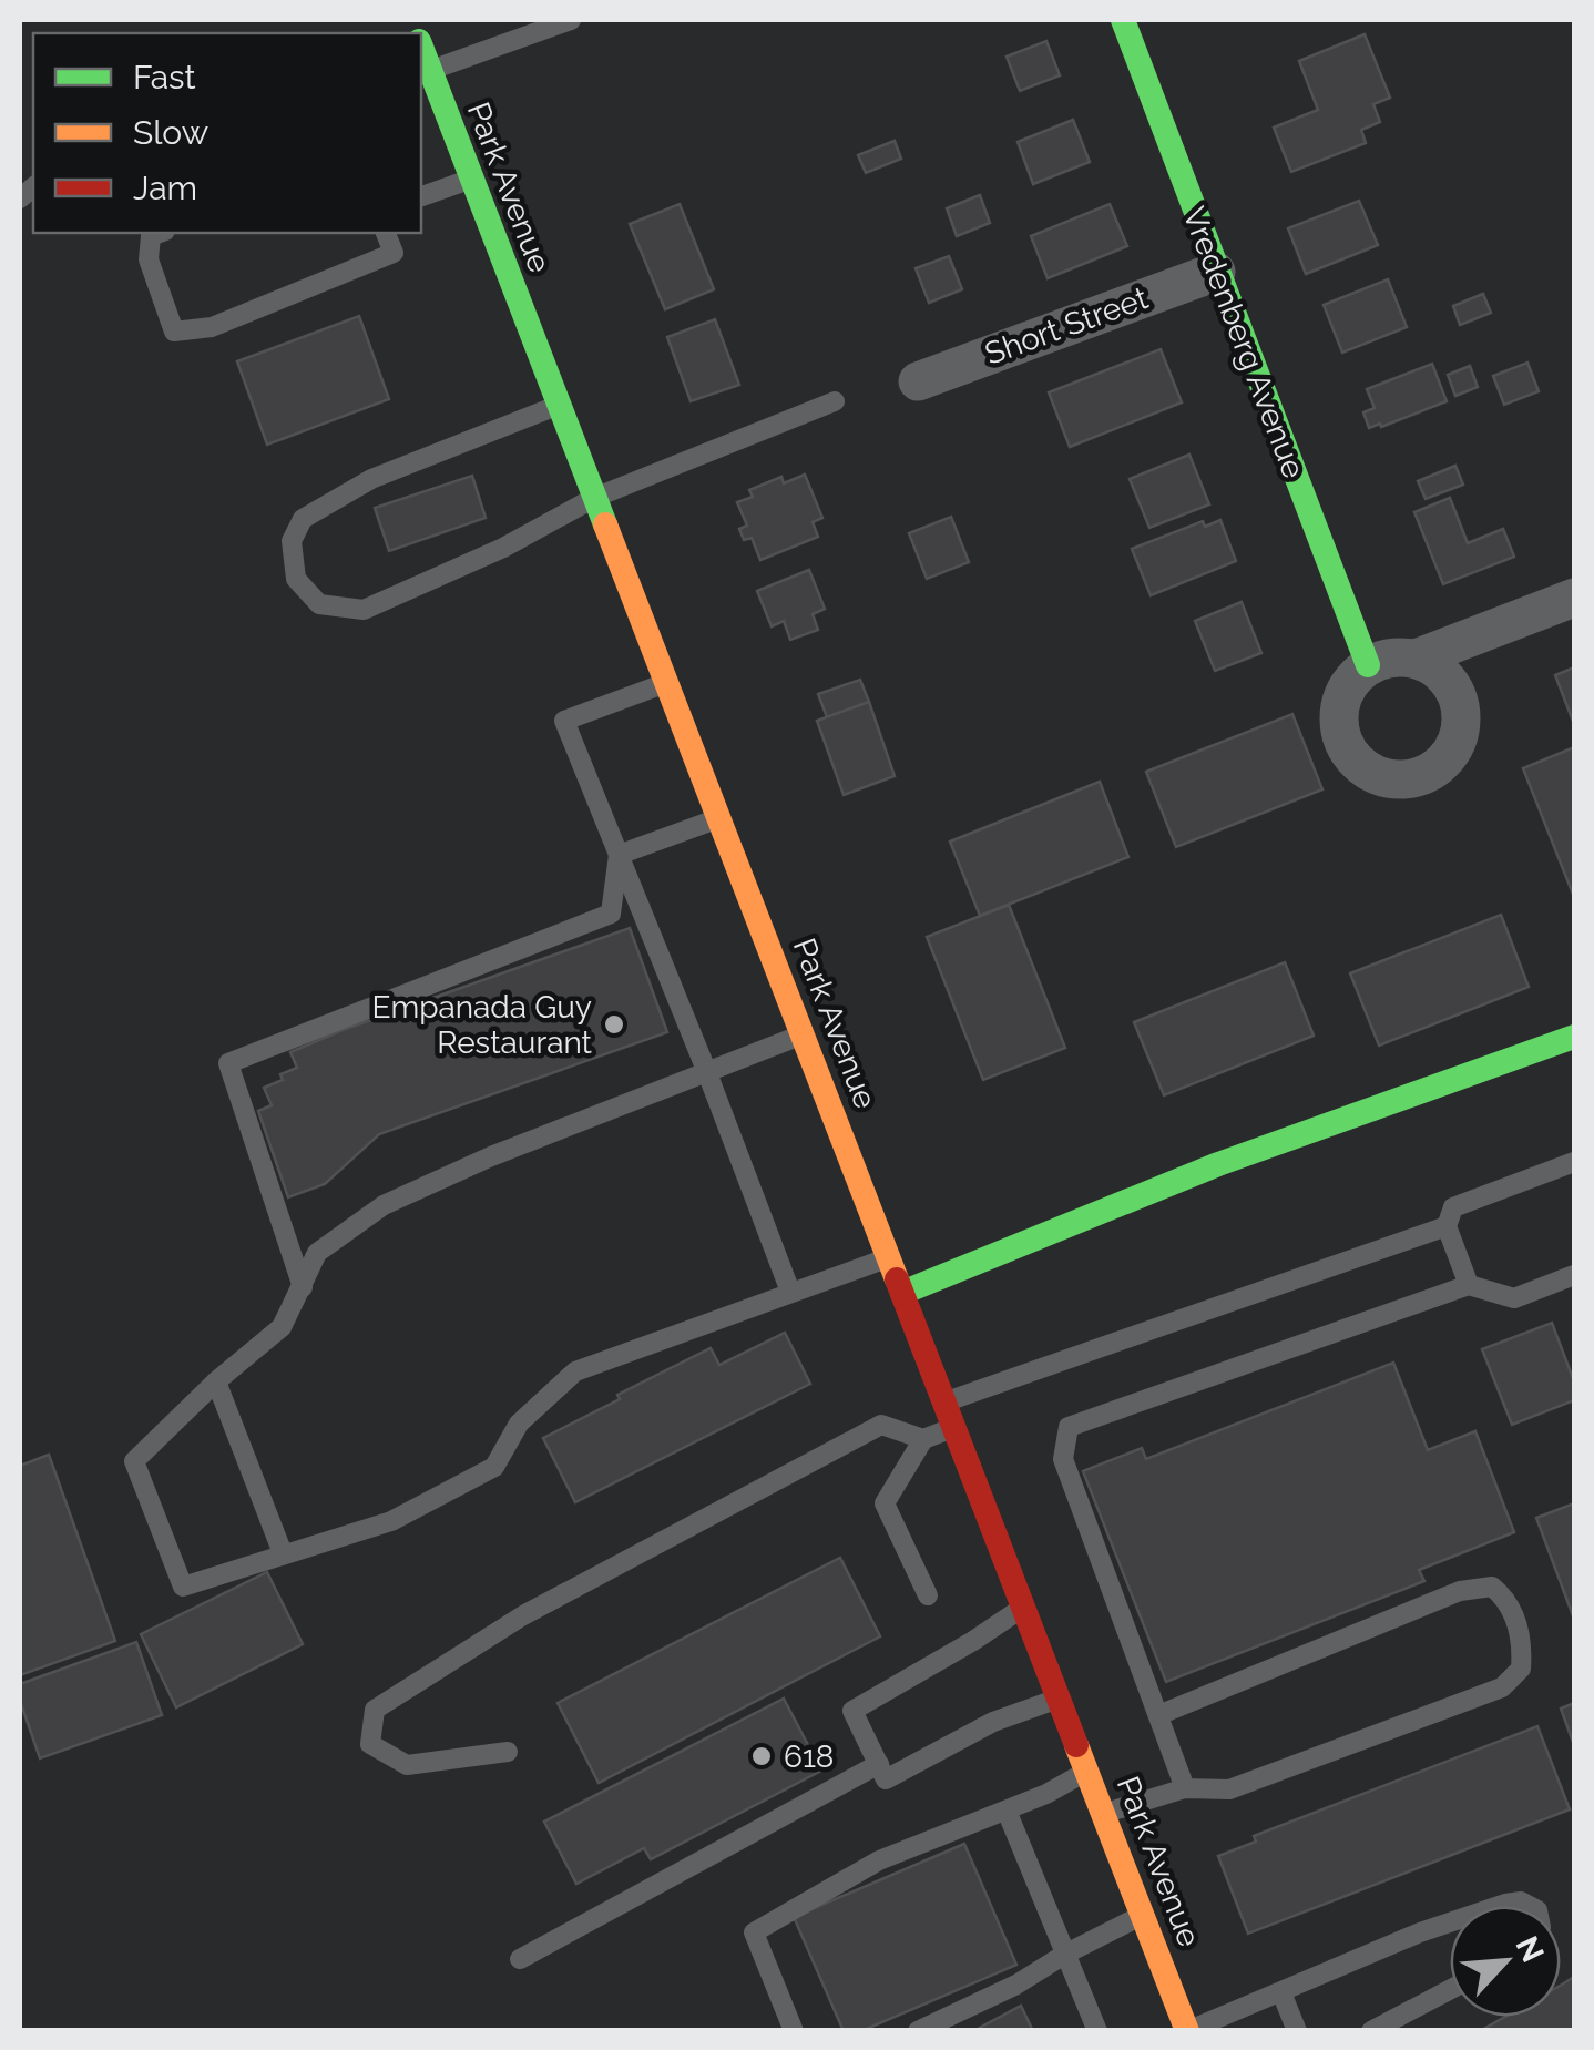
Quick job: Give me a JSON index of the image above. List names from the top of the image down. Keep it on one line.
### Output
{"streets":{"main road":["Park Avenue","Vredenberg Avenue"],"street":["Short Street"]},"crossings":[["Short Street","Vredenberg Avenue"]],"places":["Empanada Guy Restaurant","618"],"legend":["Fast","Slow","Jam"],"north":"top right"}
